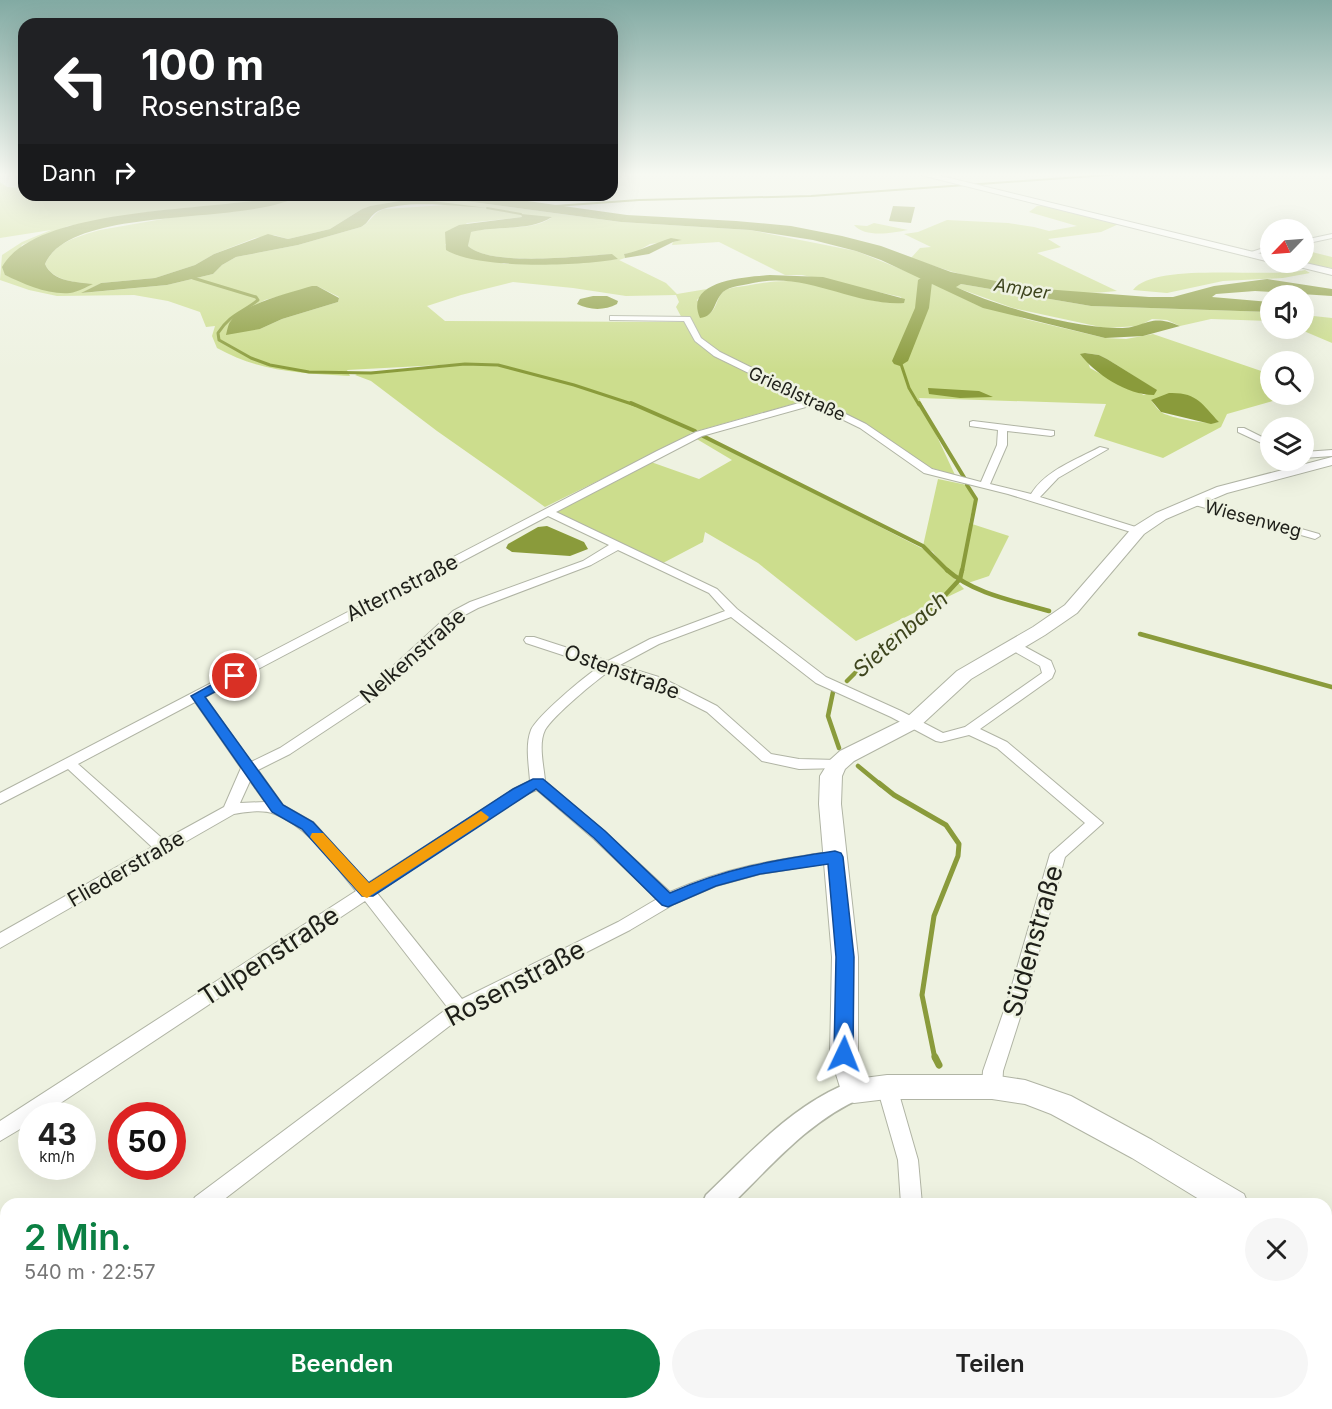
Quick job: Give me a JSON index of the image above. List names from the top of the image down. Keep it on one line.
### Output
{"streets":{"street":["Grießlstraße","Wiesenweg","Alternstraße","Nelkenstraße","Ostenstraße","Fliederstraße","Südenstraße","Tulpenstraße","Rosenstraße"]},"crossings":[["Grießlstraße","Alternstraße"]],"water":["Amper","Sietenbach"],"north":"bottom left","page":{"turn":["100 m","Rosenstraße"],"then":"Dann","speed":"43 km/h","limit":"50","heading":["2 Min.","540 m · 22:57"],"buttons":["Beenden","Teilen"]}}
